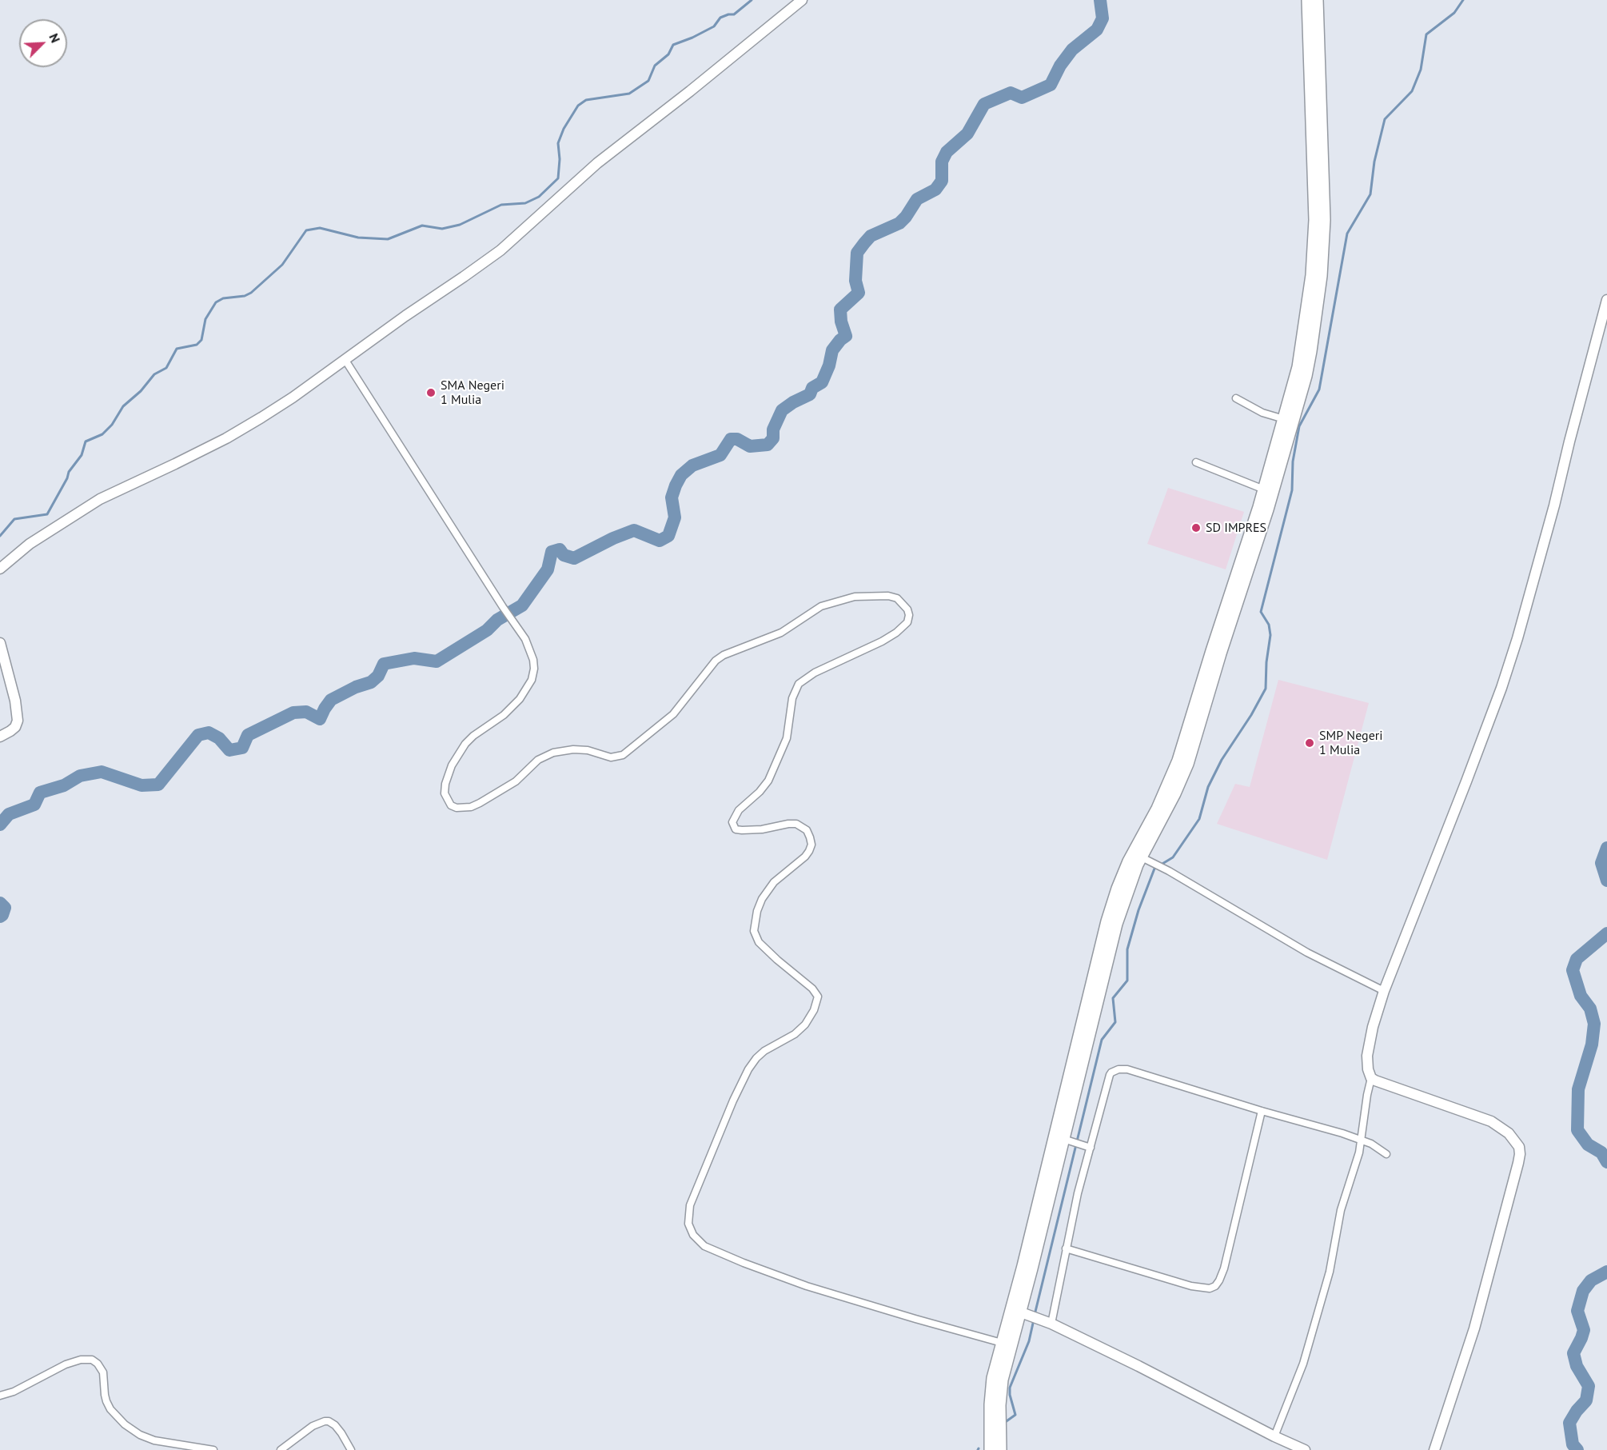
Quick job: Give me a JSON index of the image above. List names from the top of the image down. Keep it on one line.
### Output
{"places":["SMA Negeri 1 Mulia","SD IMPRES","SMP Negeri 1 Mulia"],"north":"top right"}
